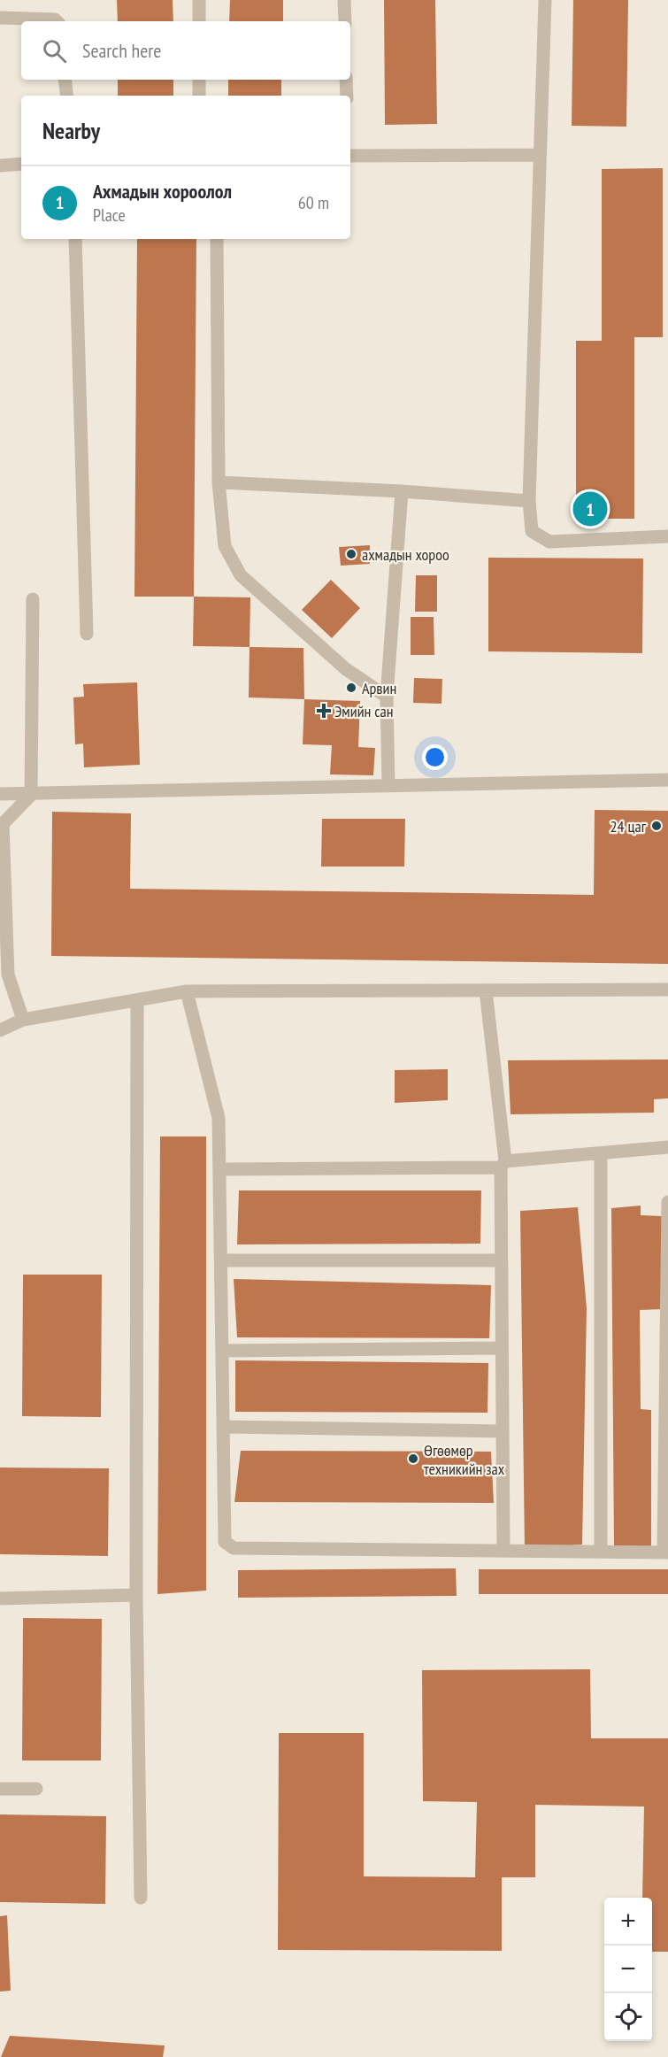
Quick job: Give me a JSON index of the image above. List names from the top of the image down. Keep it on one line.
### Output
{"places":{"other":["ахмадын хороо","Арвин","24 цаг","Өгөөмөр техникийн зах"],"health":["Эмийн сан"]},"page":{"search":"Search here","heading":"Nearby","list":[{"mark":"1","name":"Ахмадын хороолол","note":"Place","value":"60 m"}],"pins":"1","map_buttons":["+","−"]}}
